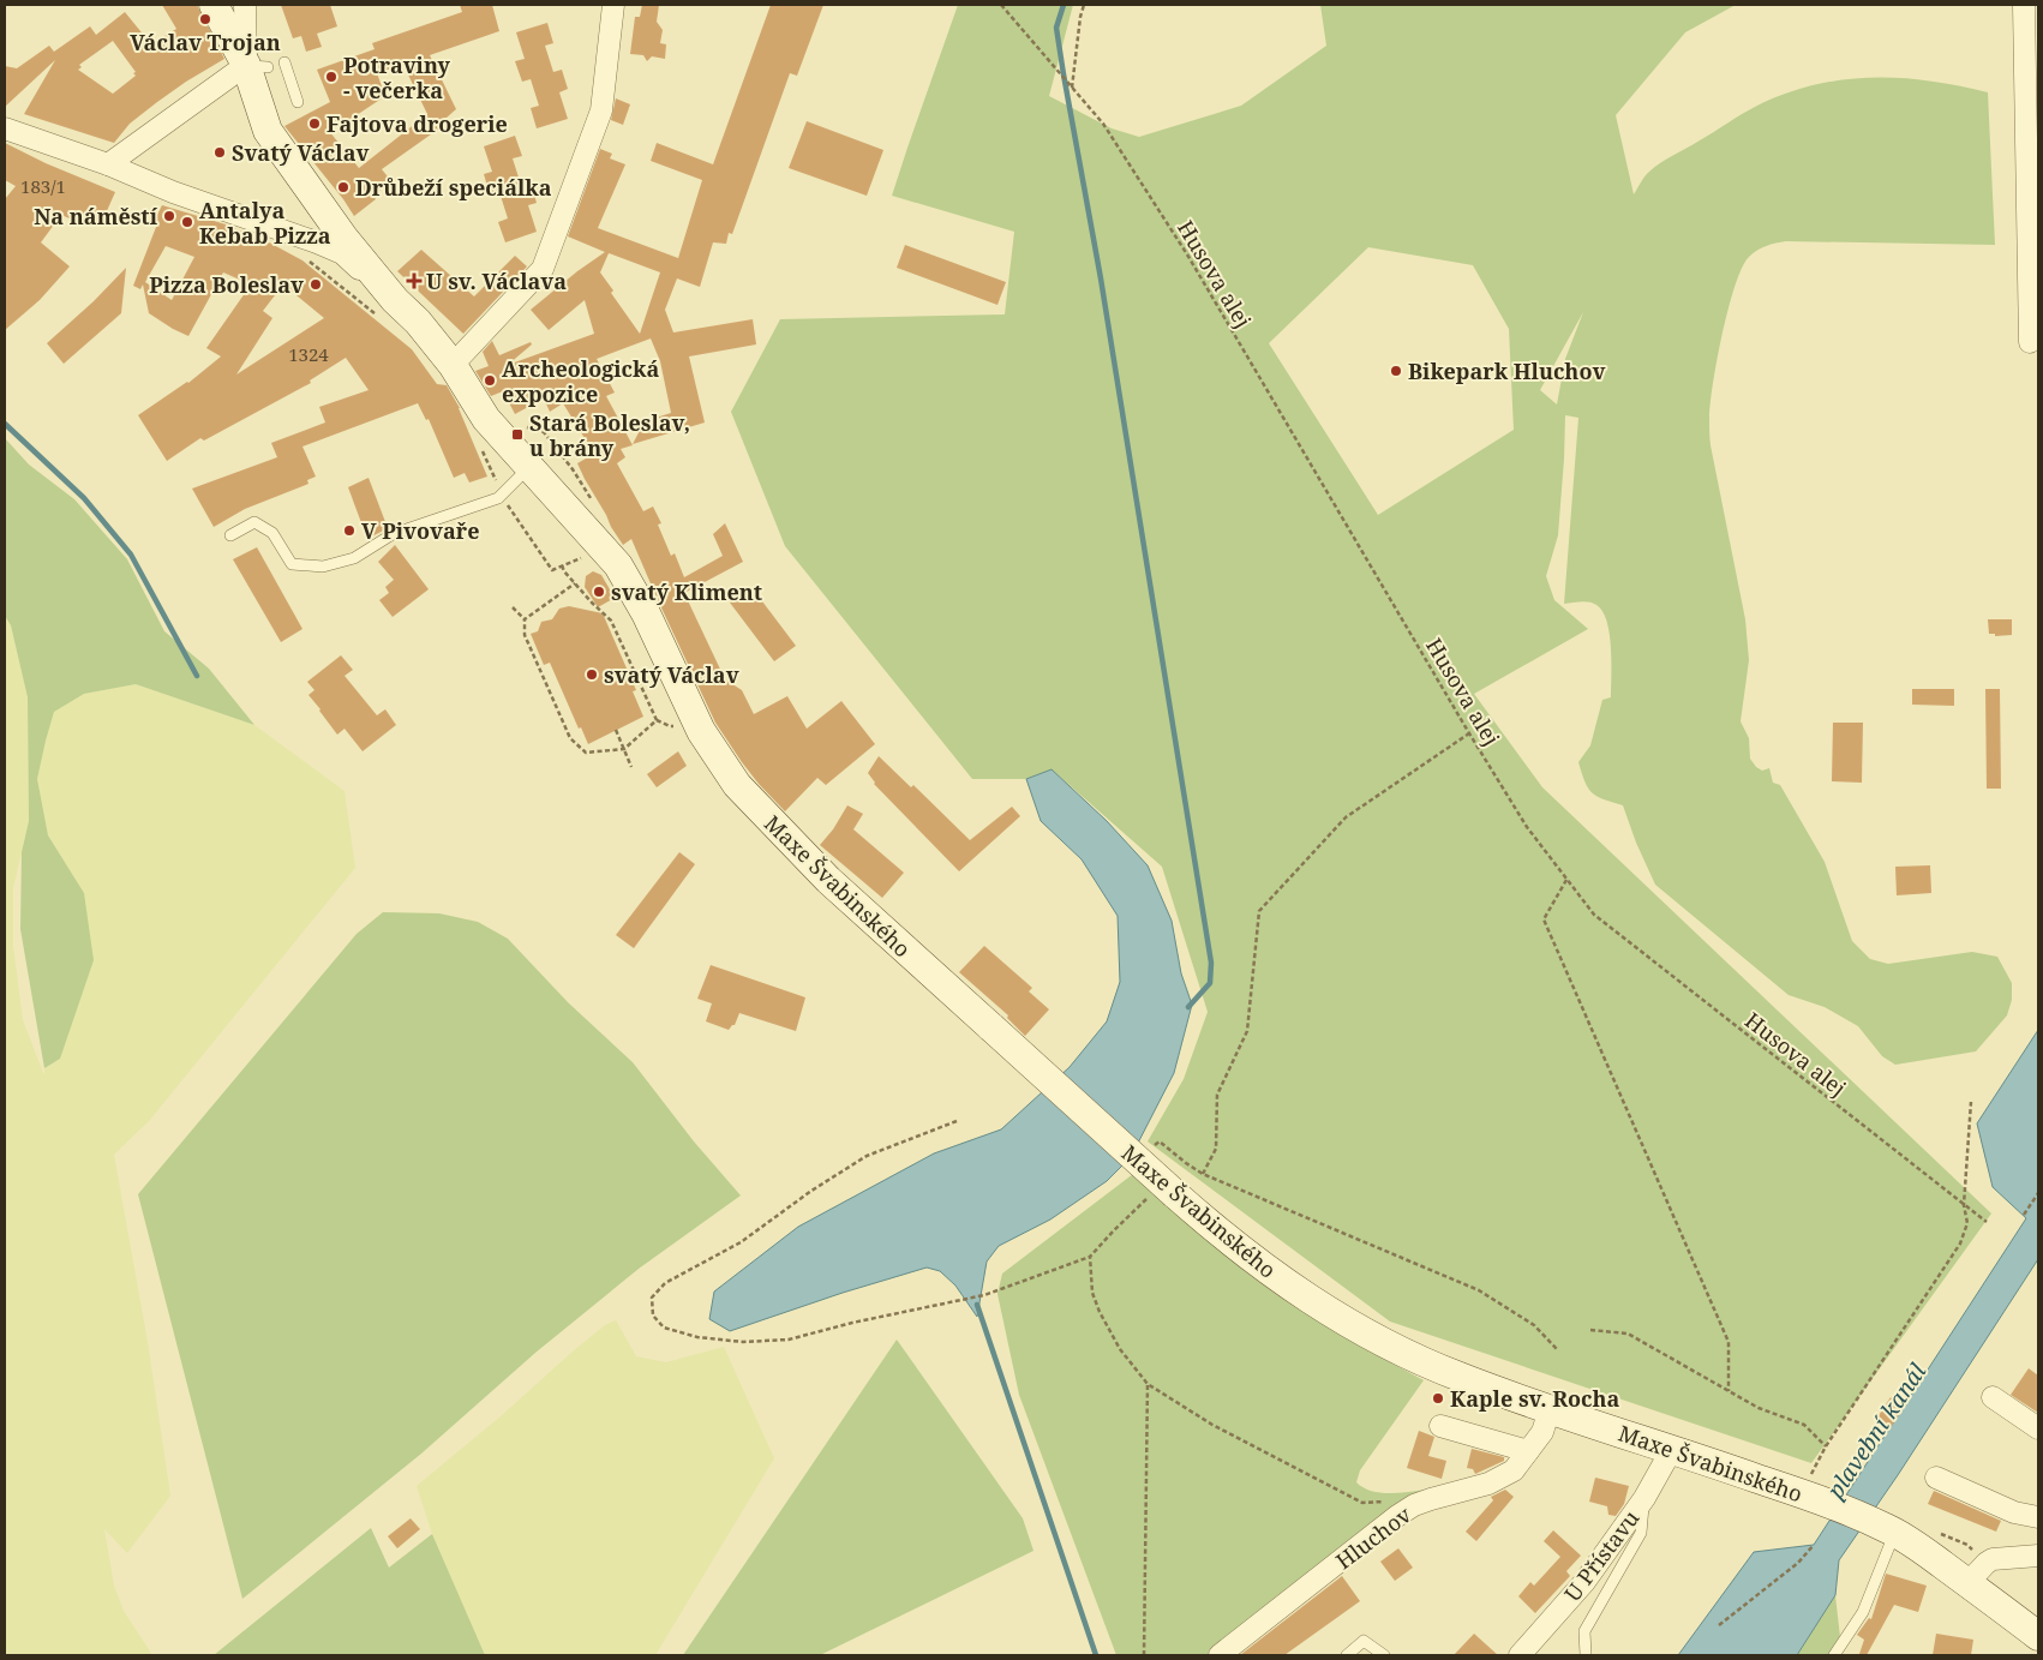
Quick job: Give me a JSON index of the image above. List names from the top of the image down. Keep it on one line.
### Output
{"streets":{"main road":["Maxe Švabinského"],"street":["Hluchov","U Přístavu"],"path":["Husova alej"]},"crossings":[["Maxe Švabinského","Hluchov"],["Maxe Švabinského","U Přístavu"]],"water":["plavební kanál"],"places":{"other":["Václav Trojan","Potraviny - večerka","Fajtova drogerie","Svatý Václav","Drůbeží speciálka","Na náměstí","Antalya Kebab Pizza","Pizza Boleslav","Bikepark Hluchov","Archeologická expozice","V Pivovaře","svatý Kliment","svatý Václav","Kaple sv. Rocha"],"health":["U sv. Václava"],"transit":["Stará Boleslav, u brány"]},"house_numbers":["183/1","1324"]}
